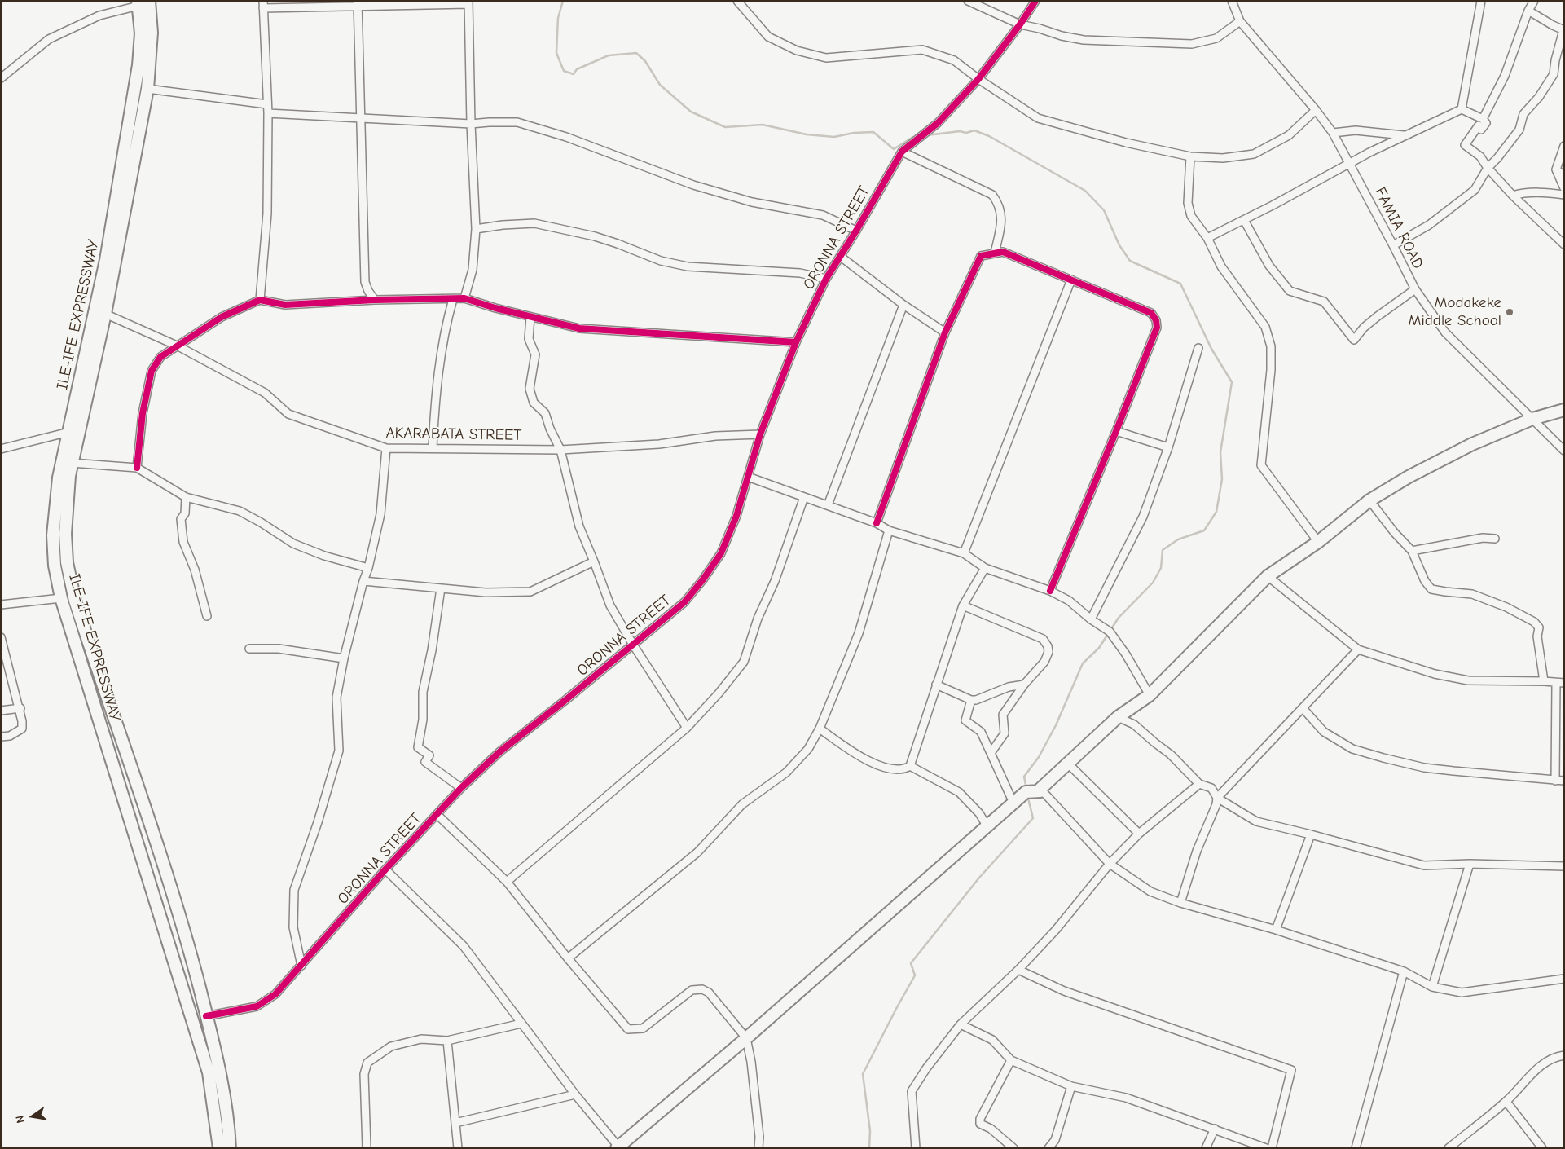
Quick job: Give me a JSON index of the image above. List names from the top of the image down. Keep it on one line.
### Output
{"streets":{"main road":["ILE-IFE EXPRESSWAY"],"street":["FAMIA ROAD","ORONNA STREET","AKARABATA STREET"]},"crossings":[["ORONNA STREET","ILE-IFE EXPRESSWAY"],["ORONNA STREET","AKARABATA STREET"],["ILE-IFE EXPRESSWAY","AKARABATA STREET"]],"places":["Modakeke Middle School"],"north":"left"}
